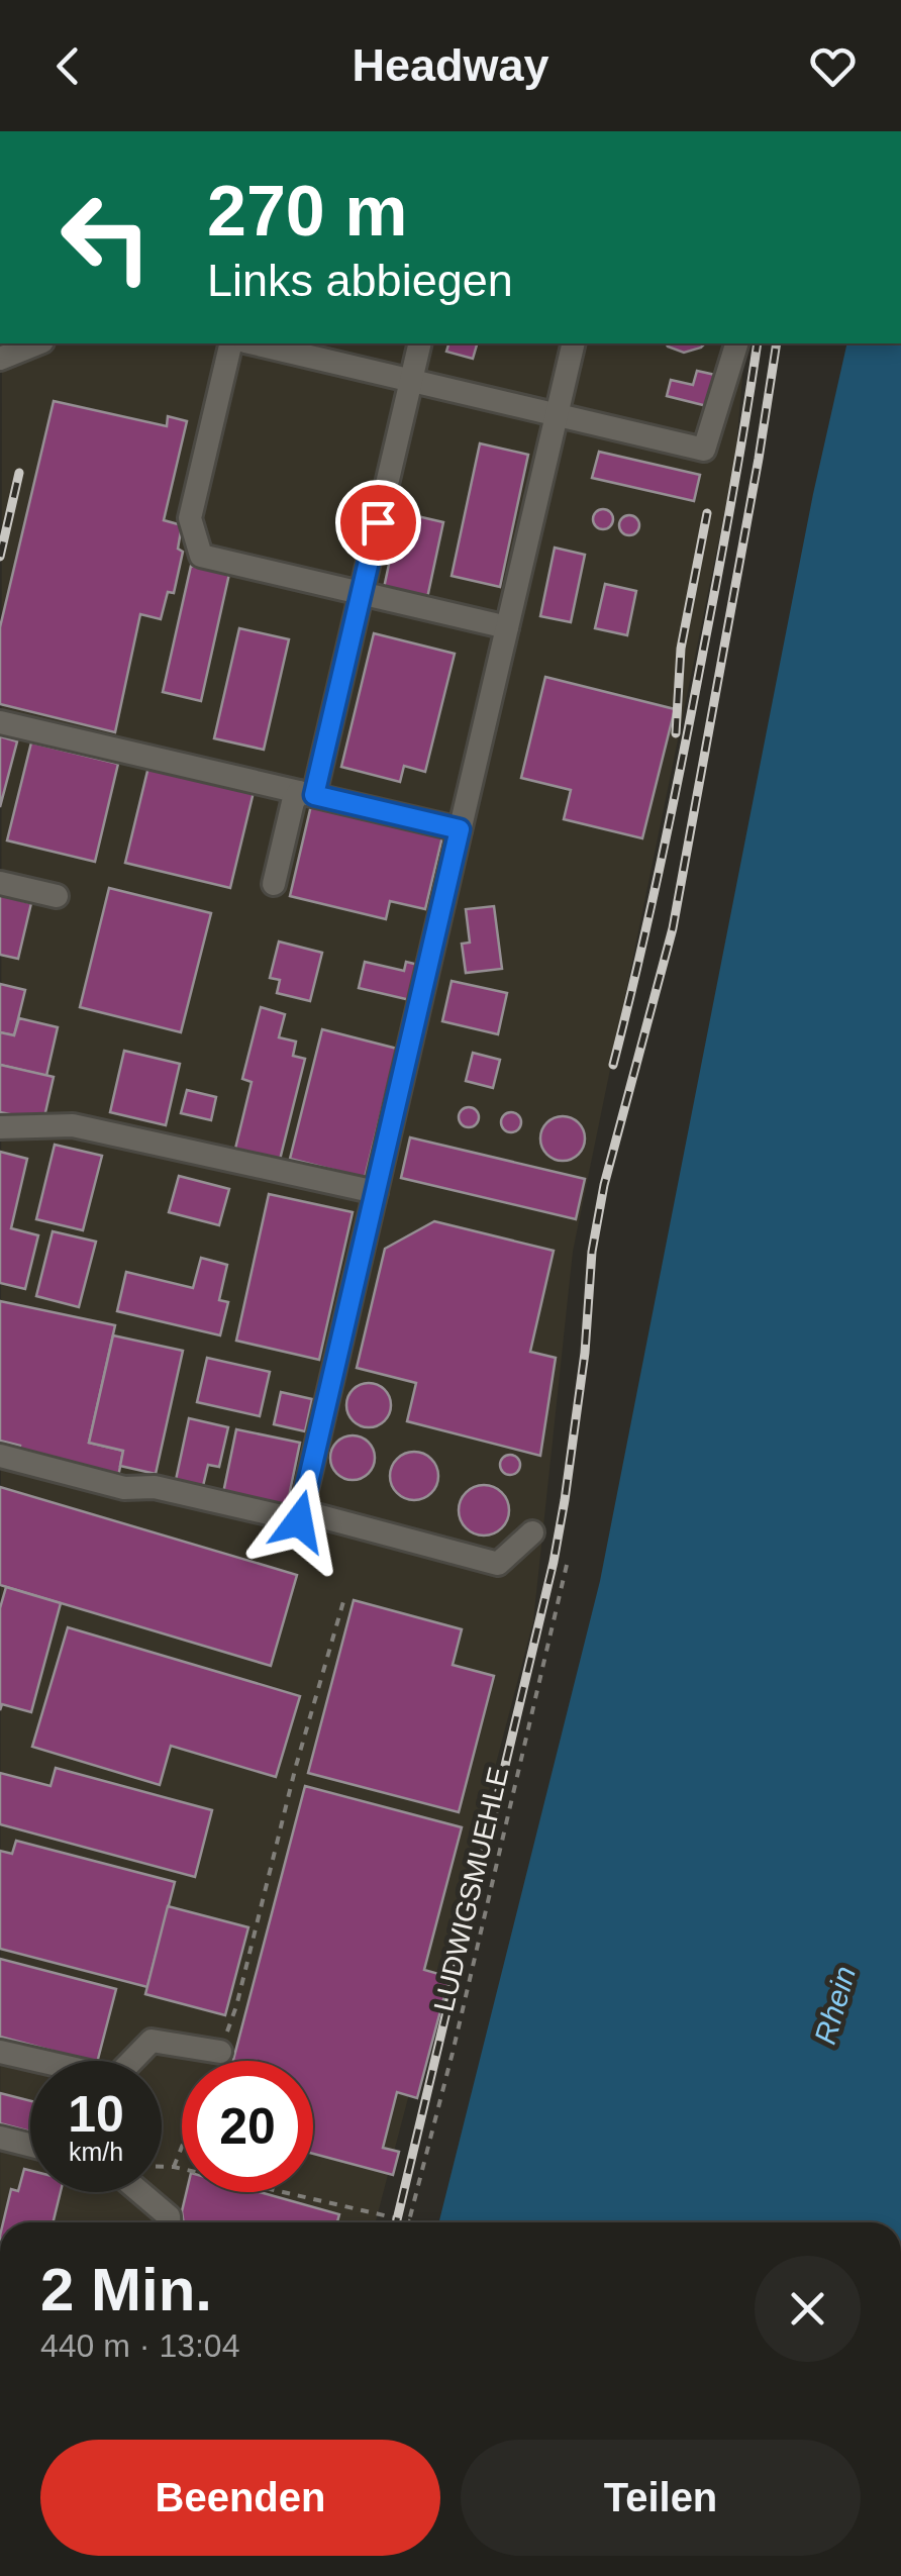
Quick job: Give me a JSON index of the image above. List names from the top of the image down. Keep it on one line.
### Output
{"streets":{"path":["LUDWIGSMUEHLE"]},"water":["Rhein"],"page":{"header":"Headway","turn":["270 m","Links abbiegen"],"speed":"10 km/h","limit":"20","heading":["2 Min.","440 m · 13:04"],"buttons":["Beenden","Teilen"]}}
